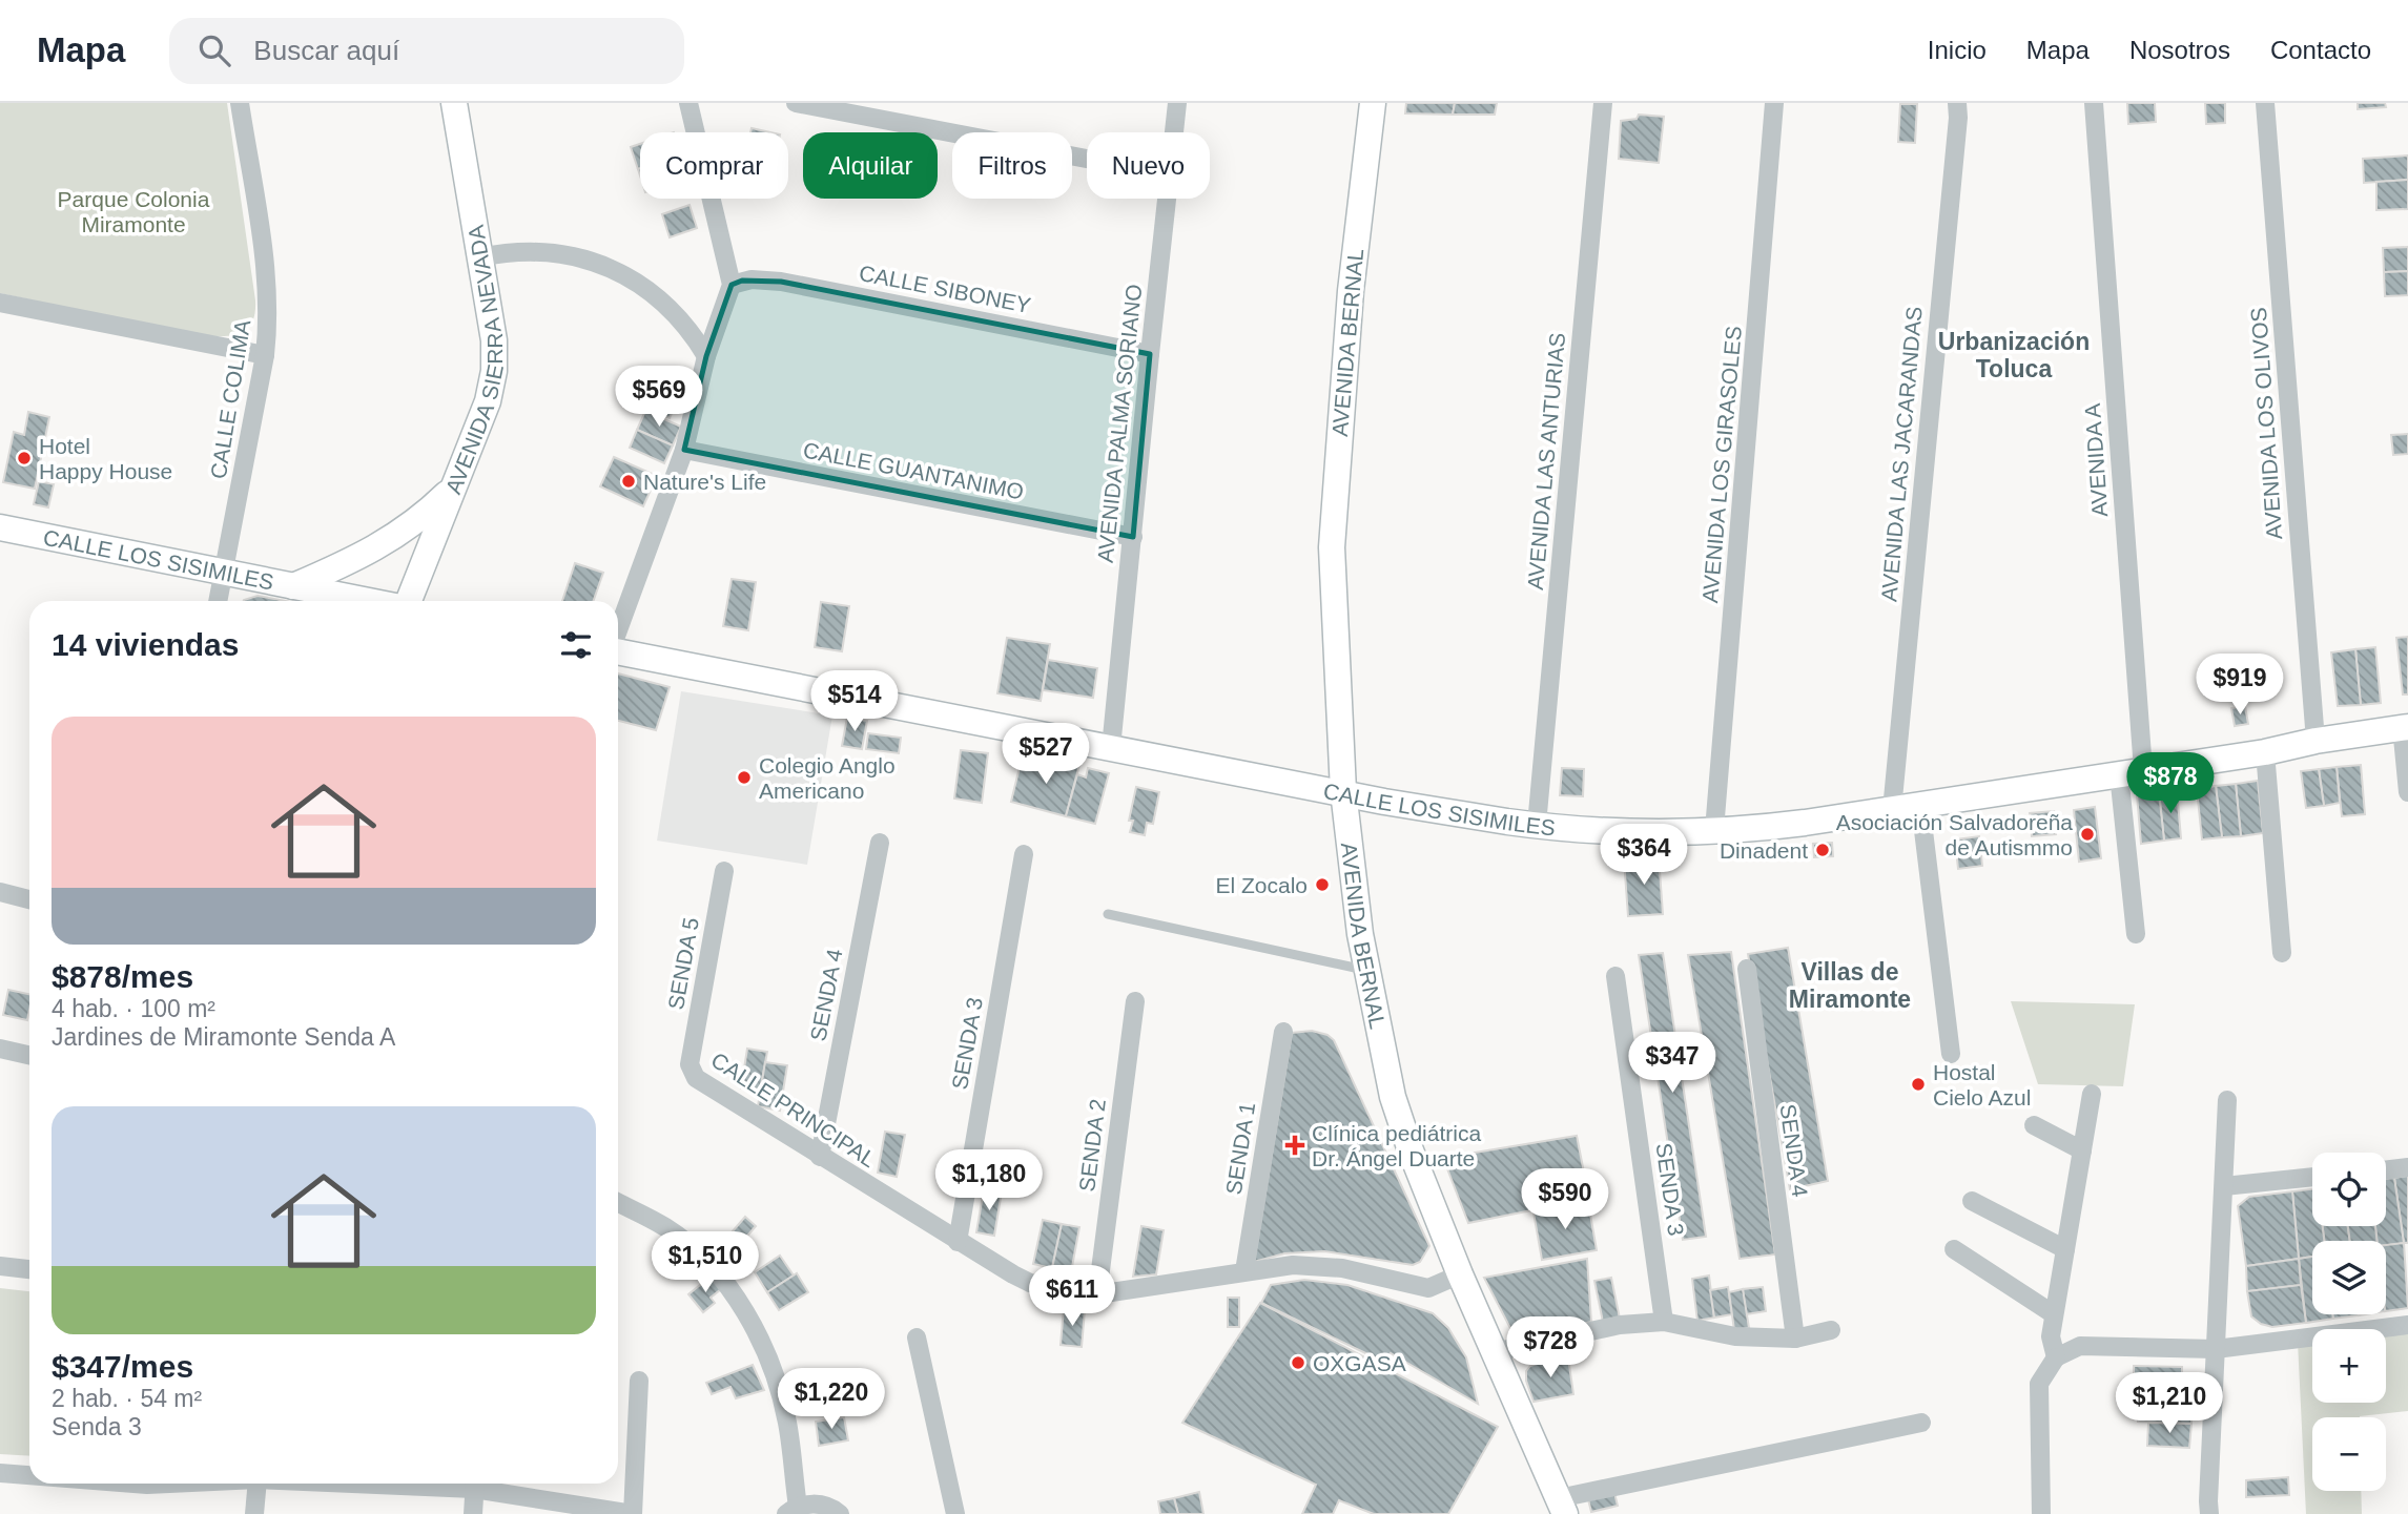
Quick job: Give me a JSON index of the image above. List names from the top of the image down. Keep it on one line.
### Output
{"streets":{"main road":["AVENIDA BERNAL","AVENIDA SIERRA NEVADA","CALLE LOS SISIMILES"],"street":["CALLE SIBONEY","CALLE COLIMA","AVENIDA PALMA SORIANO","AVENIDA LOS OLIVOS","AVENIDA LAS JACARANDAS","AVENIDA A","AVENIDA LAS ANTURIAS","AVENIDA LOS GIRASOLES","CALLE GUANTANIMO","SENDA 5","SENDA 4","SENDA 3","CALLE PRINCIPAL","SENDA 2","SENDA 1"]},"crossings":[["CALLE SIBONEY","AVENIDA PALMA SORIANO"],["AVENIDA BERNAL","CALLE LOS SISIMILES"],["AVENIDA BERNAL","CALLE PRINCIPAL"],["CALLE COLIMA","CALLE LOS SISIMILES"],["AVENIDA PALMA SORIANO","CALLE GUANTANIMO"],["AVENIDA PALMA SORIANO","CALLE LOS SISIMILES"],["AVENIDA LOS OLIVOS","CALLE LOS SISIMILES"],["AVENIDA LAS JACARANDAS","CALLE LOS SISIMILES"],["AVENIDA A","CALLE LOS SISIMILES"],["AVENIDA LAS ANTURIAS","CALLE LOS SISIMILES"],["AVENIDA LOS GIRASOLES","CALLE LOS SISIMILES"],["SENDA 5","CALLE PRINCIPAL"],["SENDA 4","CALLE PRINCIPAL"],["SENDA 3","CALLE PRINCIPAL"],["CALLE PRINCIPAL","SENDA 2"],["CALLE PRINCIPAL","SENDA 1"]],"districts":["Urbanización Toluca","Villas de Miramonte"],"parks":["Parque Colonia Miramonte"],"places":{"other":["Hotel Happy House","Nature's Life","Colegio Anglo Americano","Asociación Salvadoreña de Autismmo","Dinadent","El Zocalo","Hostal Cielo Azul","OXGASA"],"health":["Clínica pediátrica Dr. Ángel Duarte"]},"page":{"header":"Mapa","search":"Buscar aquí","nav":["Inicio","Mapa","Nosotros","Contacto"],"chip":["Comprar","Alquilar","Filtros","Nuevo"],"price":["$569","$919","$514","$527","$878","$364","$347","$1,180","$590","$1,510","$611","$728","$1,220","$1,210"],"heading":"14 viviendas","list":[{"name":"$878/mes","note":"4 hab. · 100 m² · Jardines de Miramonte Senda A"},{"name":"$347/mes","note":"2 hab. · 54 m² · Senda 3"}],"map_buttons":["+","−"]}}
